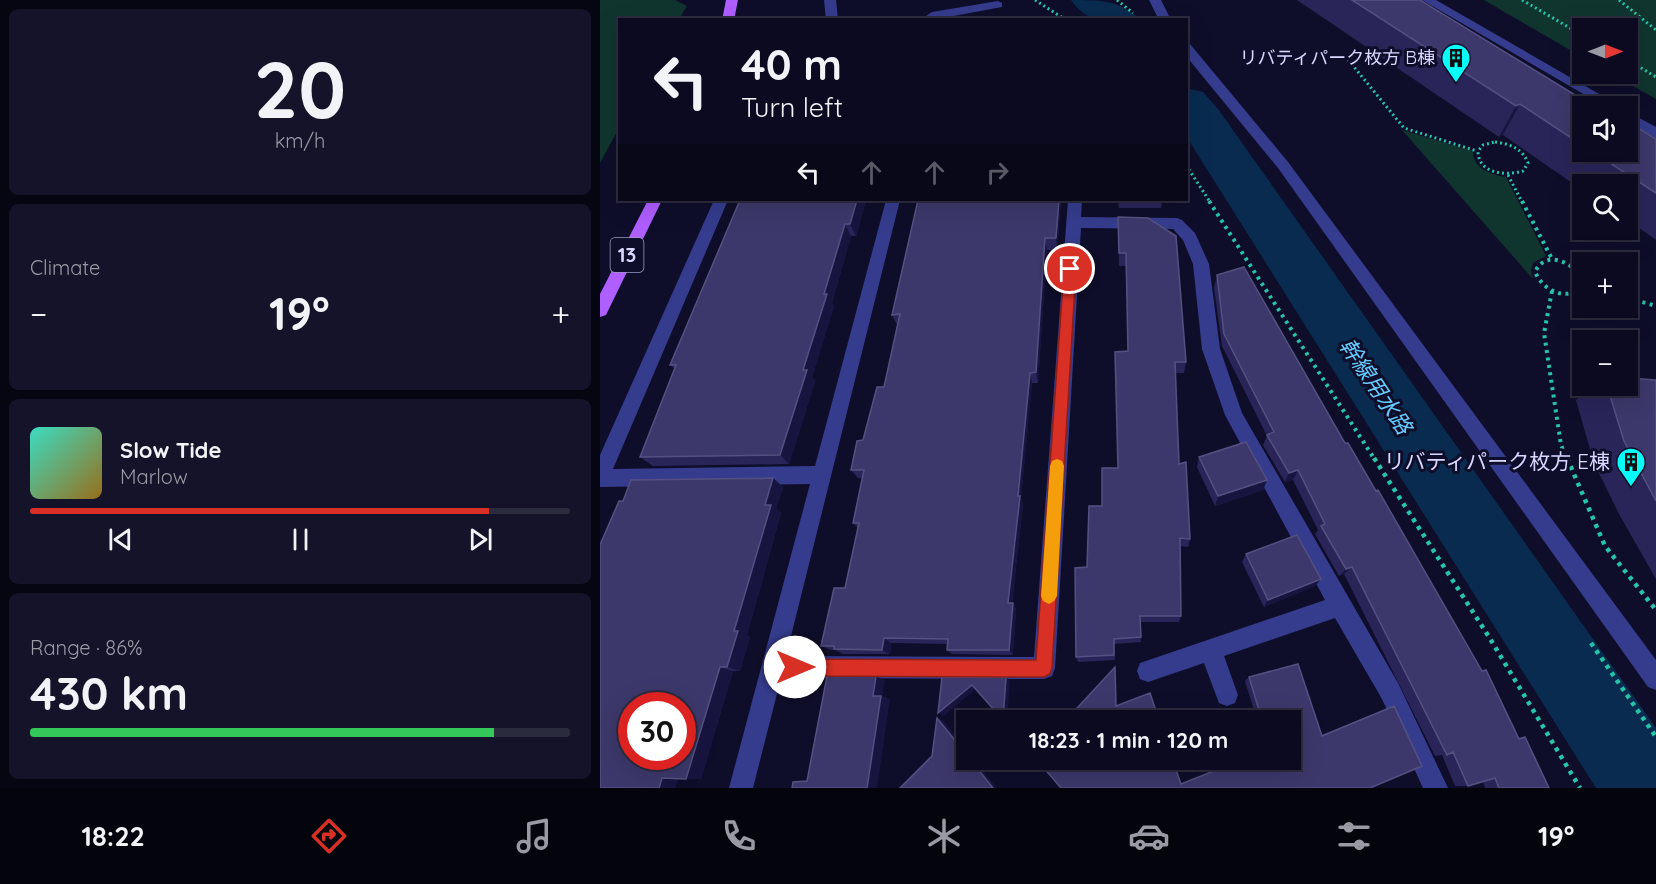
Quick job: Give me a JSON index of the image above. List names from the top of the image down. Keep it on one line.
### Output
{"streets":{"main road":["13"]},"water":["幹線用水路"],"places":{"building":["リバティパーク枚方 B棟","リバティパーク枚方 E棟"]},"north":"right","page":{"tile":[["20","km/h"],"Climate",["Range · 86%","430 km"]],"map_buttons":["+","−"],"turn":["40 m","Turn left"],"heat":["−","19°","+"],"song":["Slow Tide","Marlow"],"limit":"30","trip":"18:23 · 1 min · 120 m","tabs":["18:22","19°"]}}
